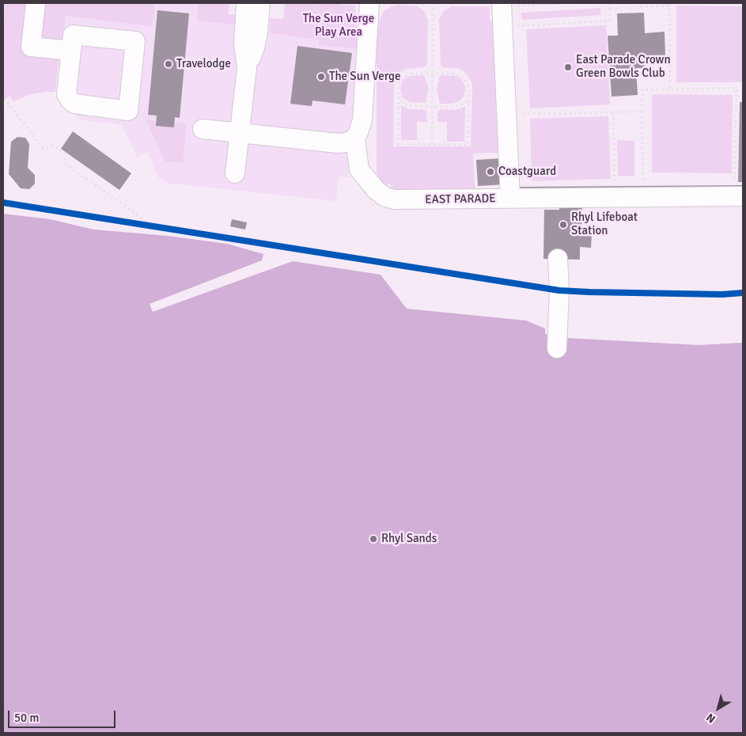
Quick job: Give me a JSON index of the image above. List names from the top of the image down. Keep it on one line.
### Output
{"streets":{"lane":["EAST PARADE"]},"parks":["The Sun Verge Play Area"],"places":["Travelodge","East Parade Crown Green Bowls Club","The Sun Verge","Coastguard","Rhyl Lifeboat Station","Rhyl Sands"],"scale_bar":"50 m","north":"bottom left"}
